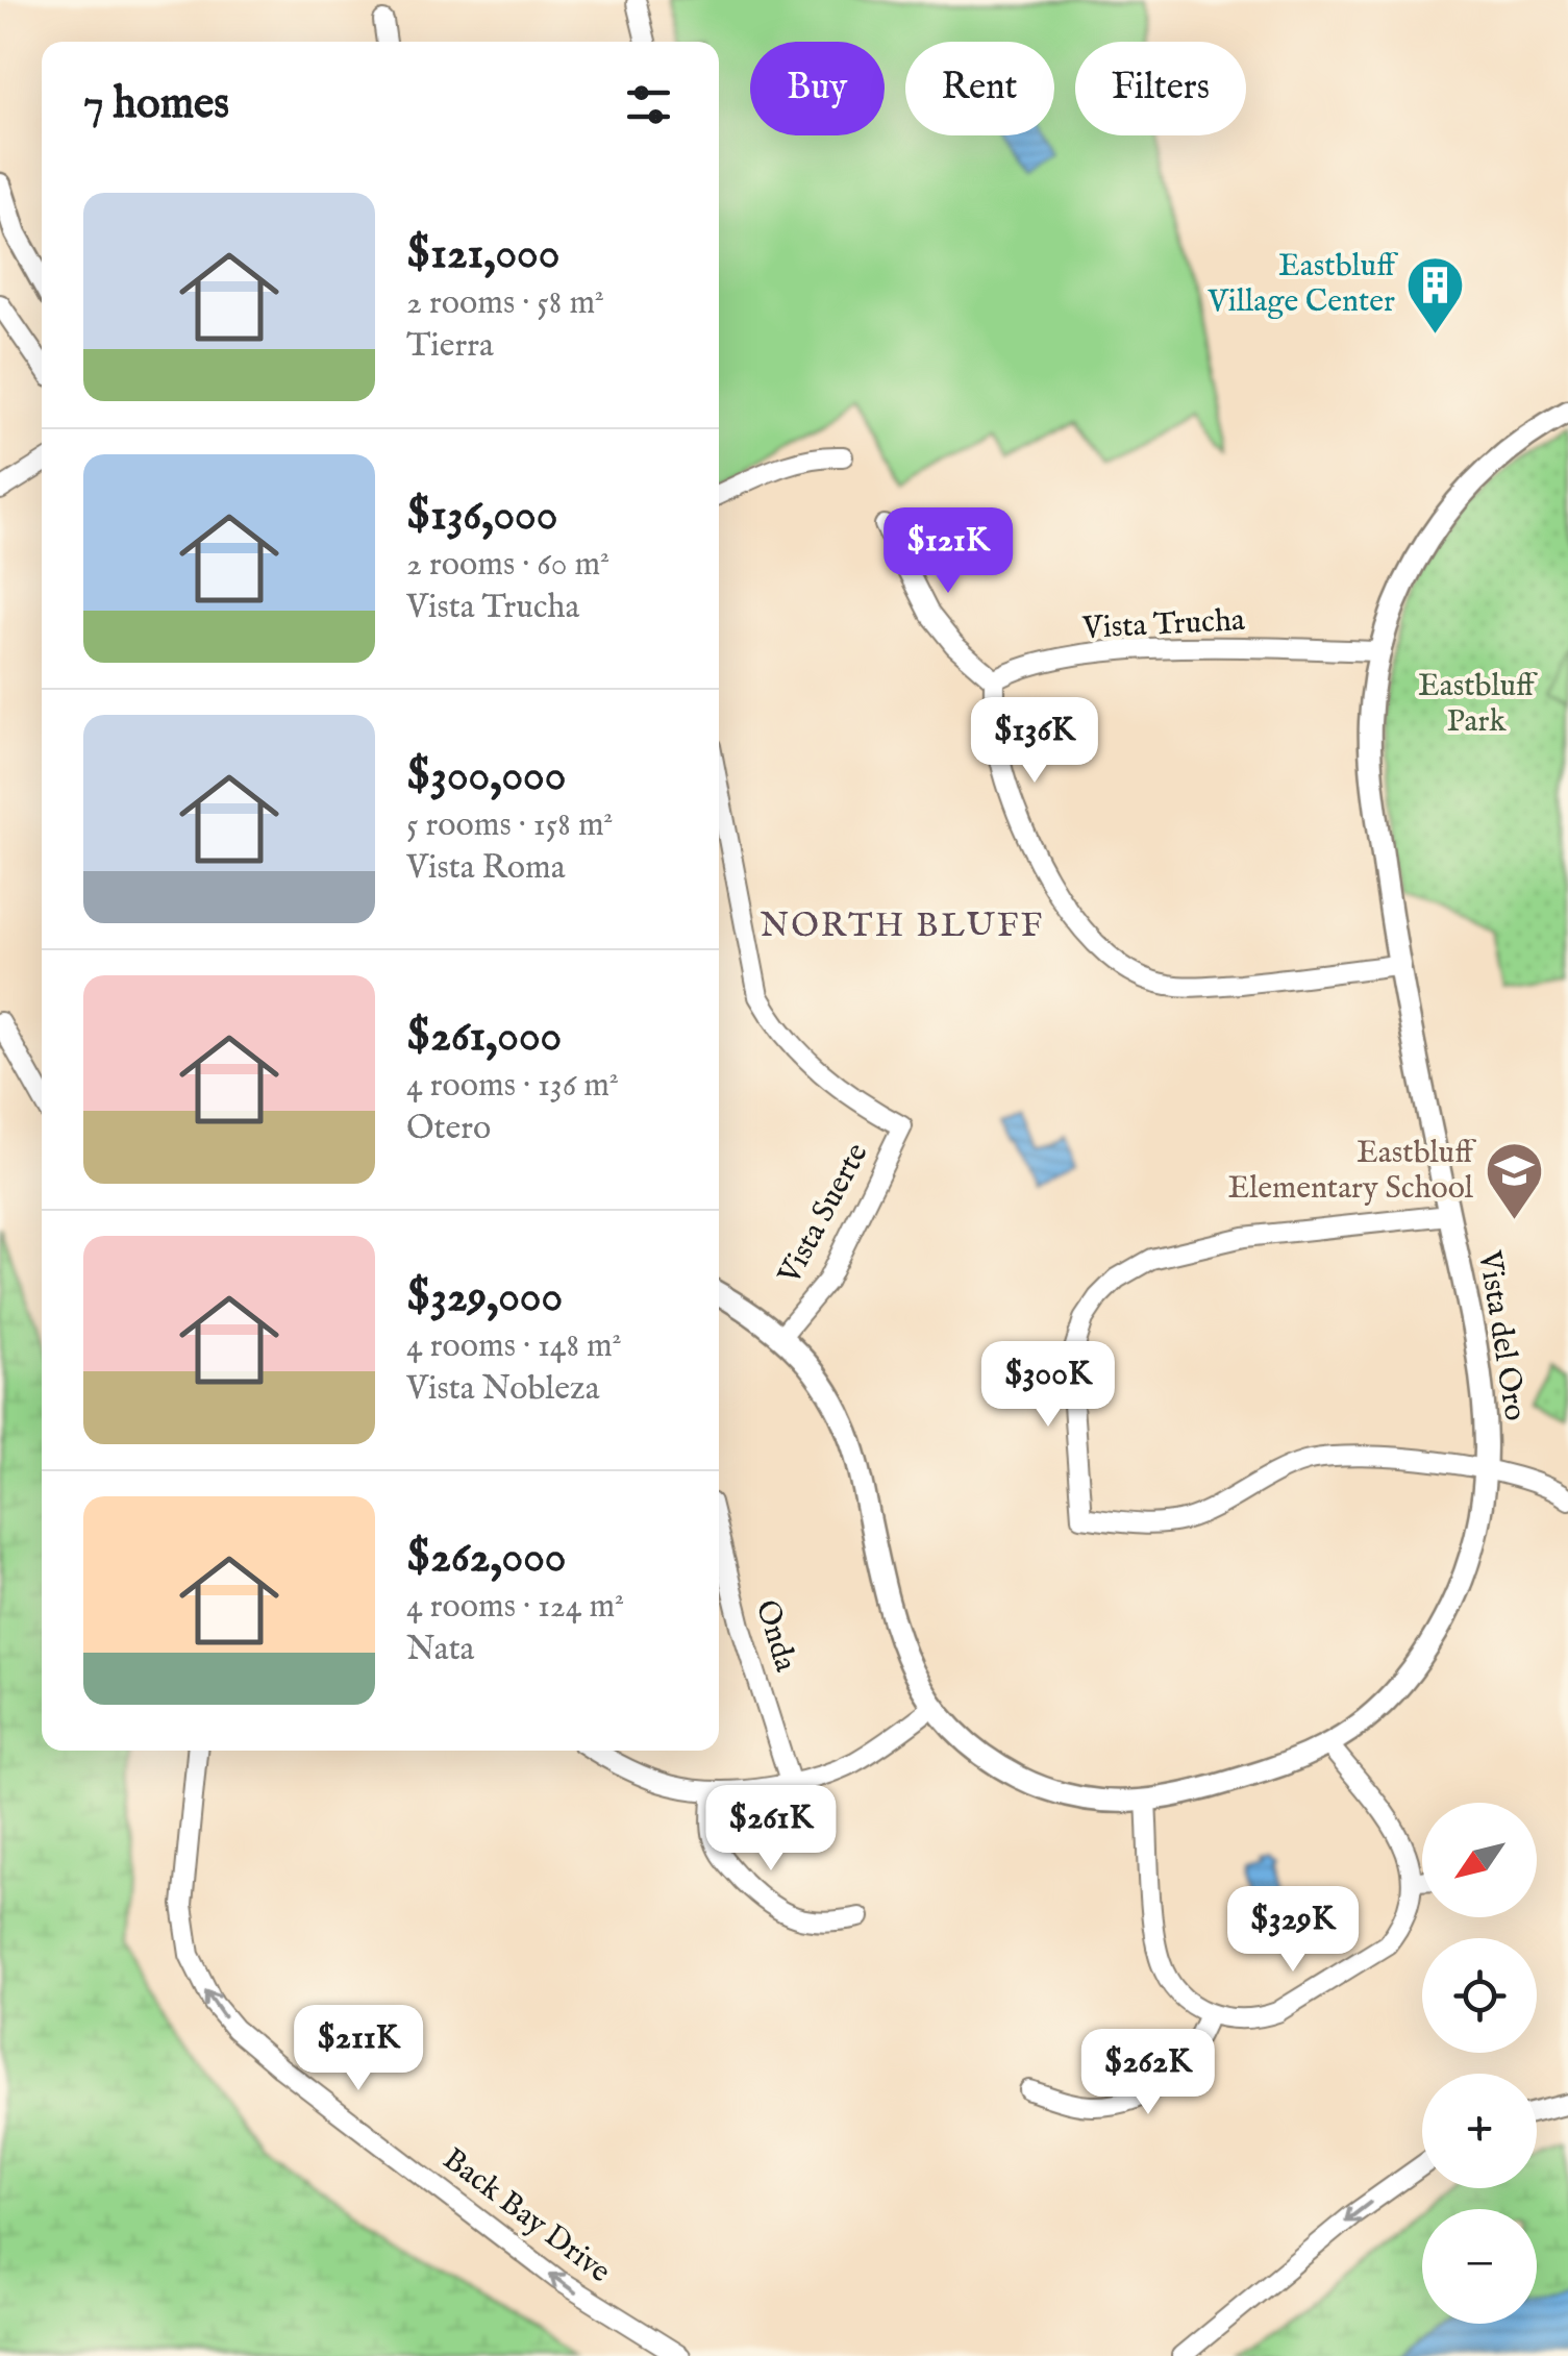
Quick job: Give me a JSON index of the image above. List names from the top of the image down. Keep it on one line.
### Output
{"streets":{"street":["Vista Trucha","Vista Suerte","Vista del Oro","Onda","Back Bay Drive"]},"crossings":[["Vista Trucha","Vista del Oro"],["Vista Suerte","Vista del Oro"]],"one_way":["Back Bay Drive"],"districts":["NORTH BLUFF"],"parks":["Eastbluff Park"],"places":{"building":["Eastbluff Village Center"],"school or university":["Eastbluff Elementary School"]},"north":"bottom left","page":{"chip":["Buy","Rent","Filters"],"heading":"7 homes","list":[{"name":"$121,000","note":"2 rooms · 58 m² · Tierra"},{"name":"$136,000","note":"2 rooms · 60 m² · Vista Trucha"},{"name":"$300,000","note":"5 rooms · 158 m² · Vista Roma"},{"name":"$261,000","note":"4 rooms · 136 m² · Otero"},{"name":"$329,000","note":"4 rooms · 148 m² · Vista Nobleza"},{"name":"$262,000","note":"4 rooms · 124 m² · Nata"}],"price":["$121K","$136K","$300K","$261K","$329K","$211K","$262K"],"map_buttons":["+","−"]}}
